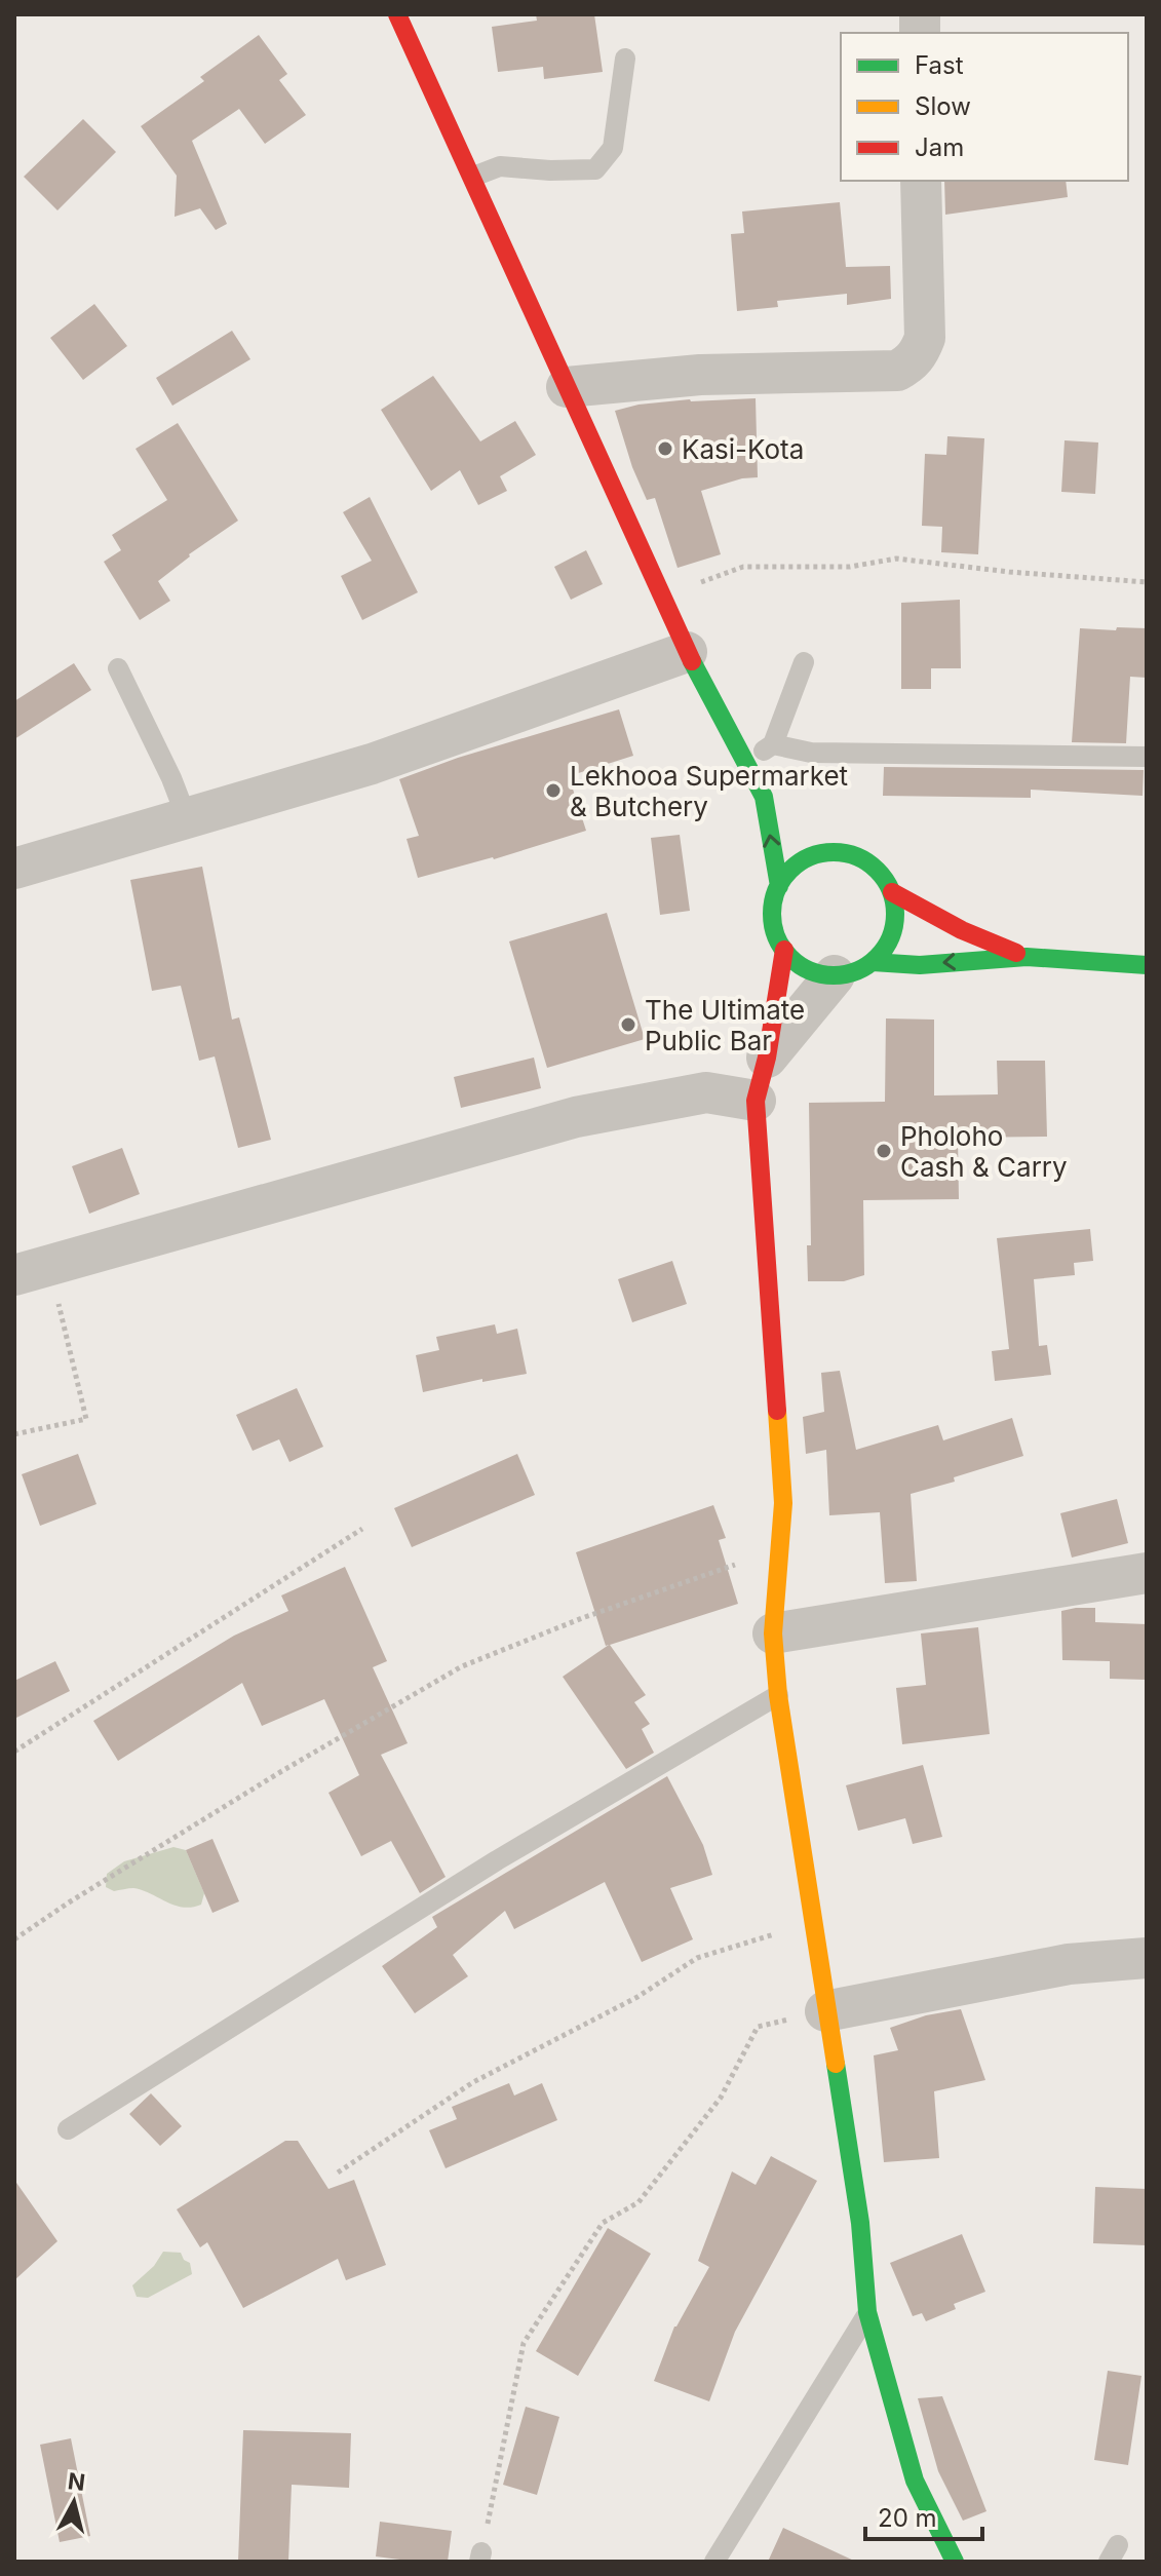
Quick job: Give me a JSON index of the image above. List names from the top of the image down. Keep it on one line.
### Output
{"places":["Kasi-Kota","Lekhooa Supermarket & Butchery","The Ultimate Public Bar","Pholoho Cash & Carry"],"legend":["Fast","Slow","Jam"],"scale_bar":"20 m","north":"top"}
